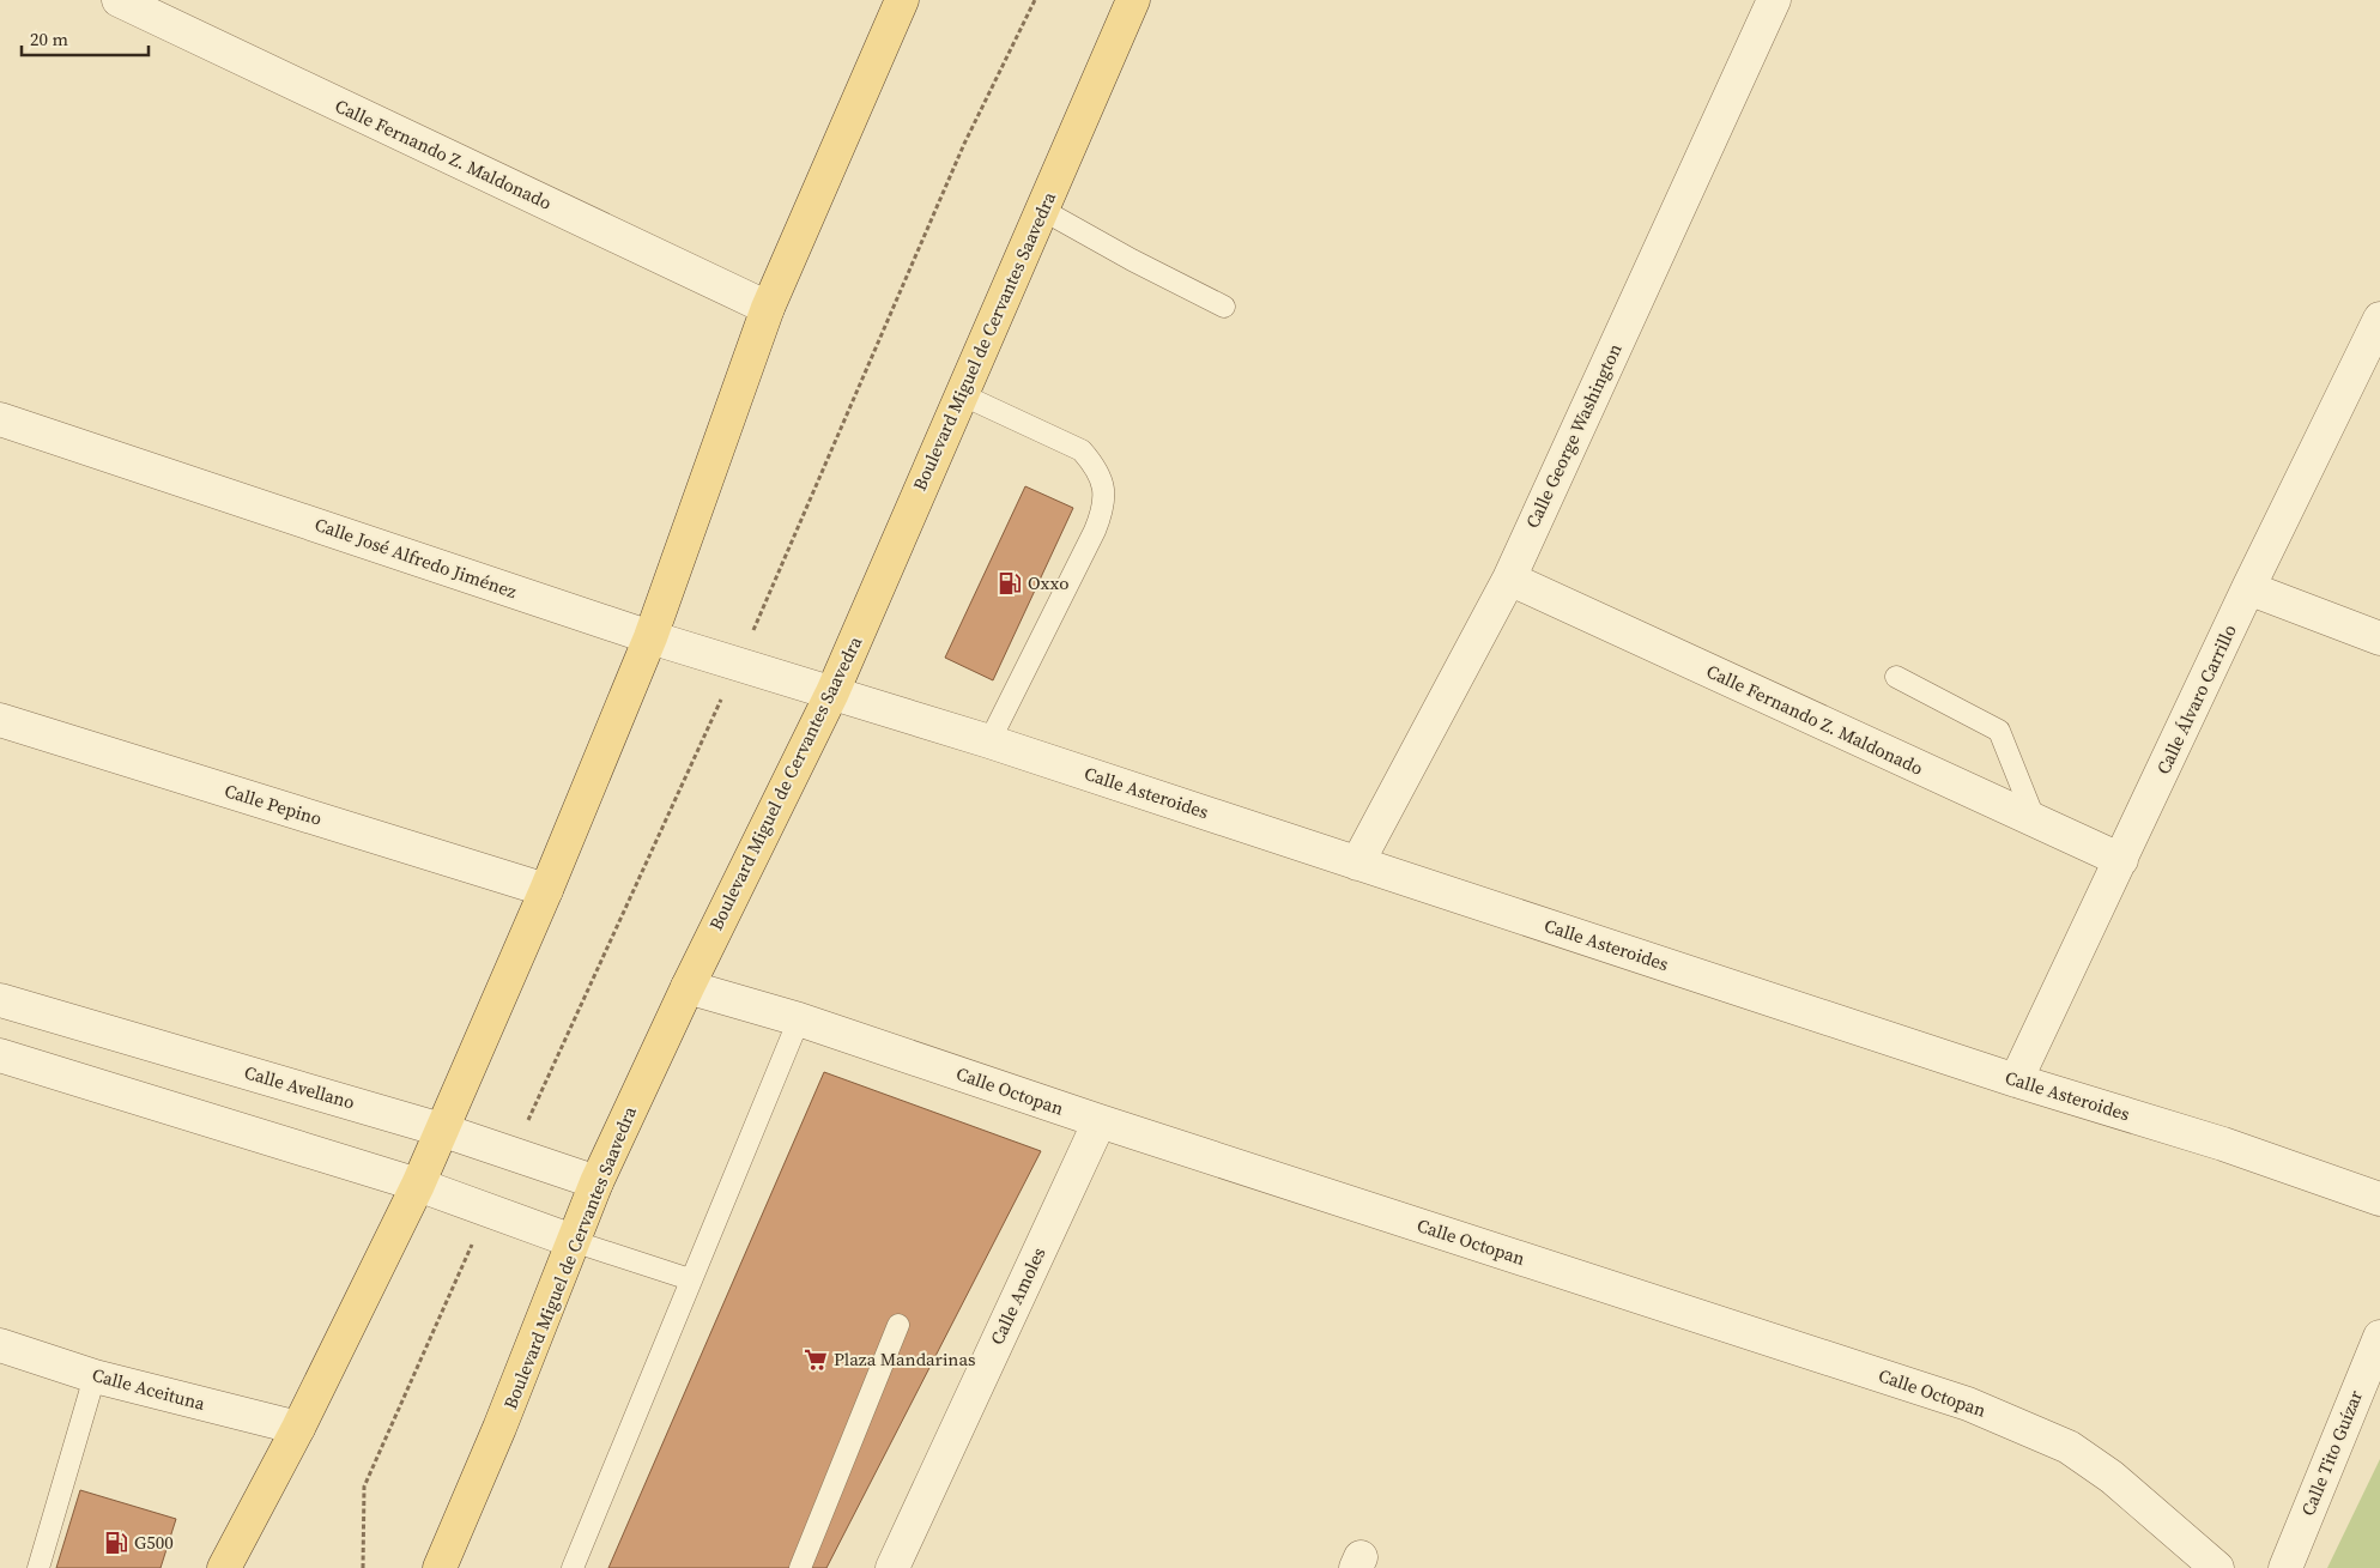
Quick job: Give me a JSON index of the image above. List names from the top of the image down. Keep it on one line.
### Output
{"streets":{"main road":["Boulevard Miguel de Cervantes Saavedra"],"street":["Calle Fernando Z. Maldonado","Calle George Washington","Calle José Alfredo Jiménez","Calle Álvaro Carrillo","Calle Asteroides","Calle Pepino","Calle Avellano","Calle Octopan","Calle Amoles","Calle Aceituna","Calle Tito Guízar"]},"crossings":[["Calle Fernando Z. Maldonado","Calle George Washington"],["Calle Fernando Z. Maldonado","Calle Álvaro Carrillo"],["Boulevard Miguel de Cervantes Saavedra","Calle José Alfredo Jiménez"],["Boulevard Miguel de Cervantes Saavedra","Calle Asteroides"],["Boulevard Miguel de Cervantes Saavedra","Calle Avellano"],["Boulevard Miguel de Cervantes Saavedra","Calle Octopan"],["Calle George Washington","Calle Asteroides"],["Calle José Alfredo Jiménez","Calle Asteroides"],["Calle Álvaro Carrillo","Calle Asteroides"],["Calle Octopan","Calle Amoles"]],"places":{"fuel station":["Oxxo","G500"],"supermarket":["Plaza Mandarinas"]},"scale_bar":"20 m"}
